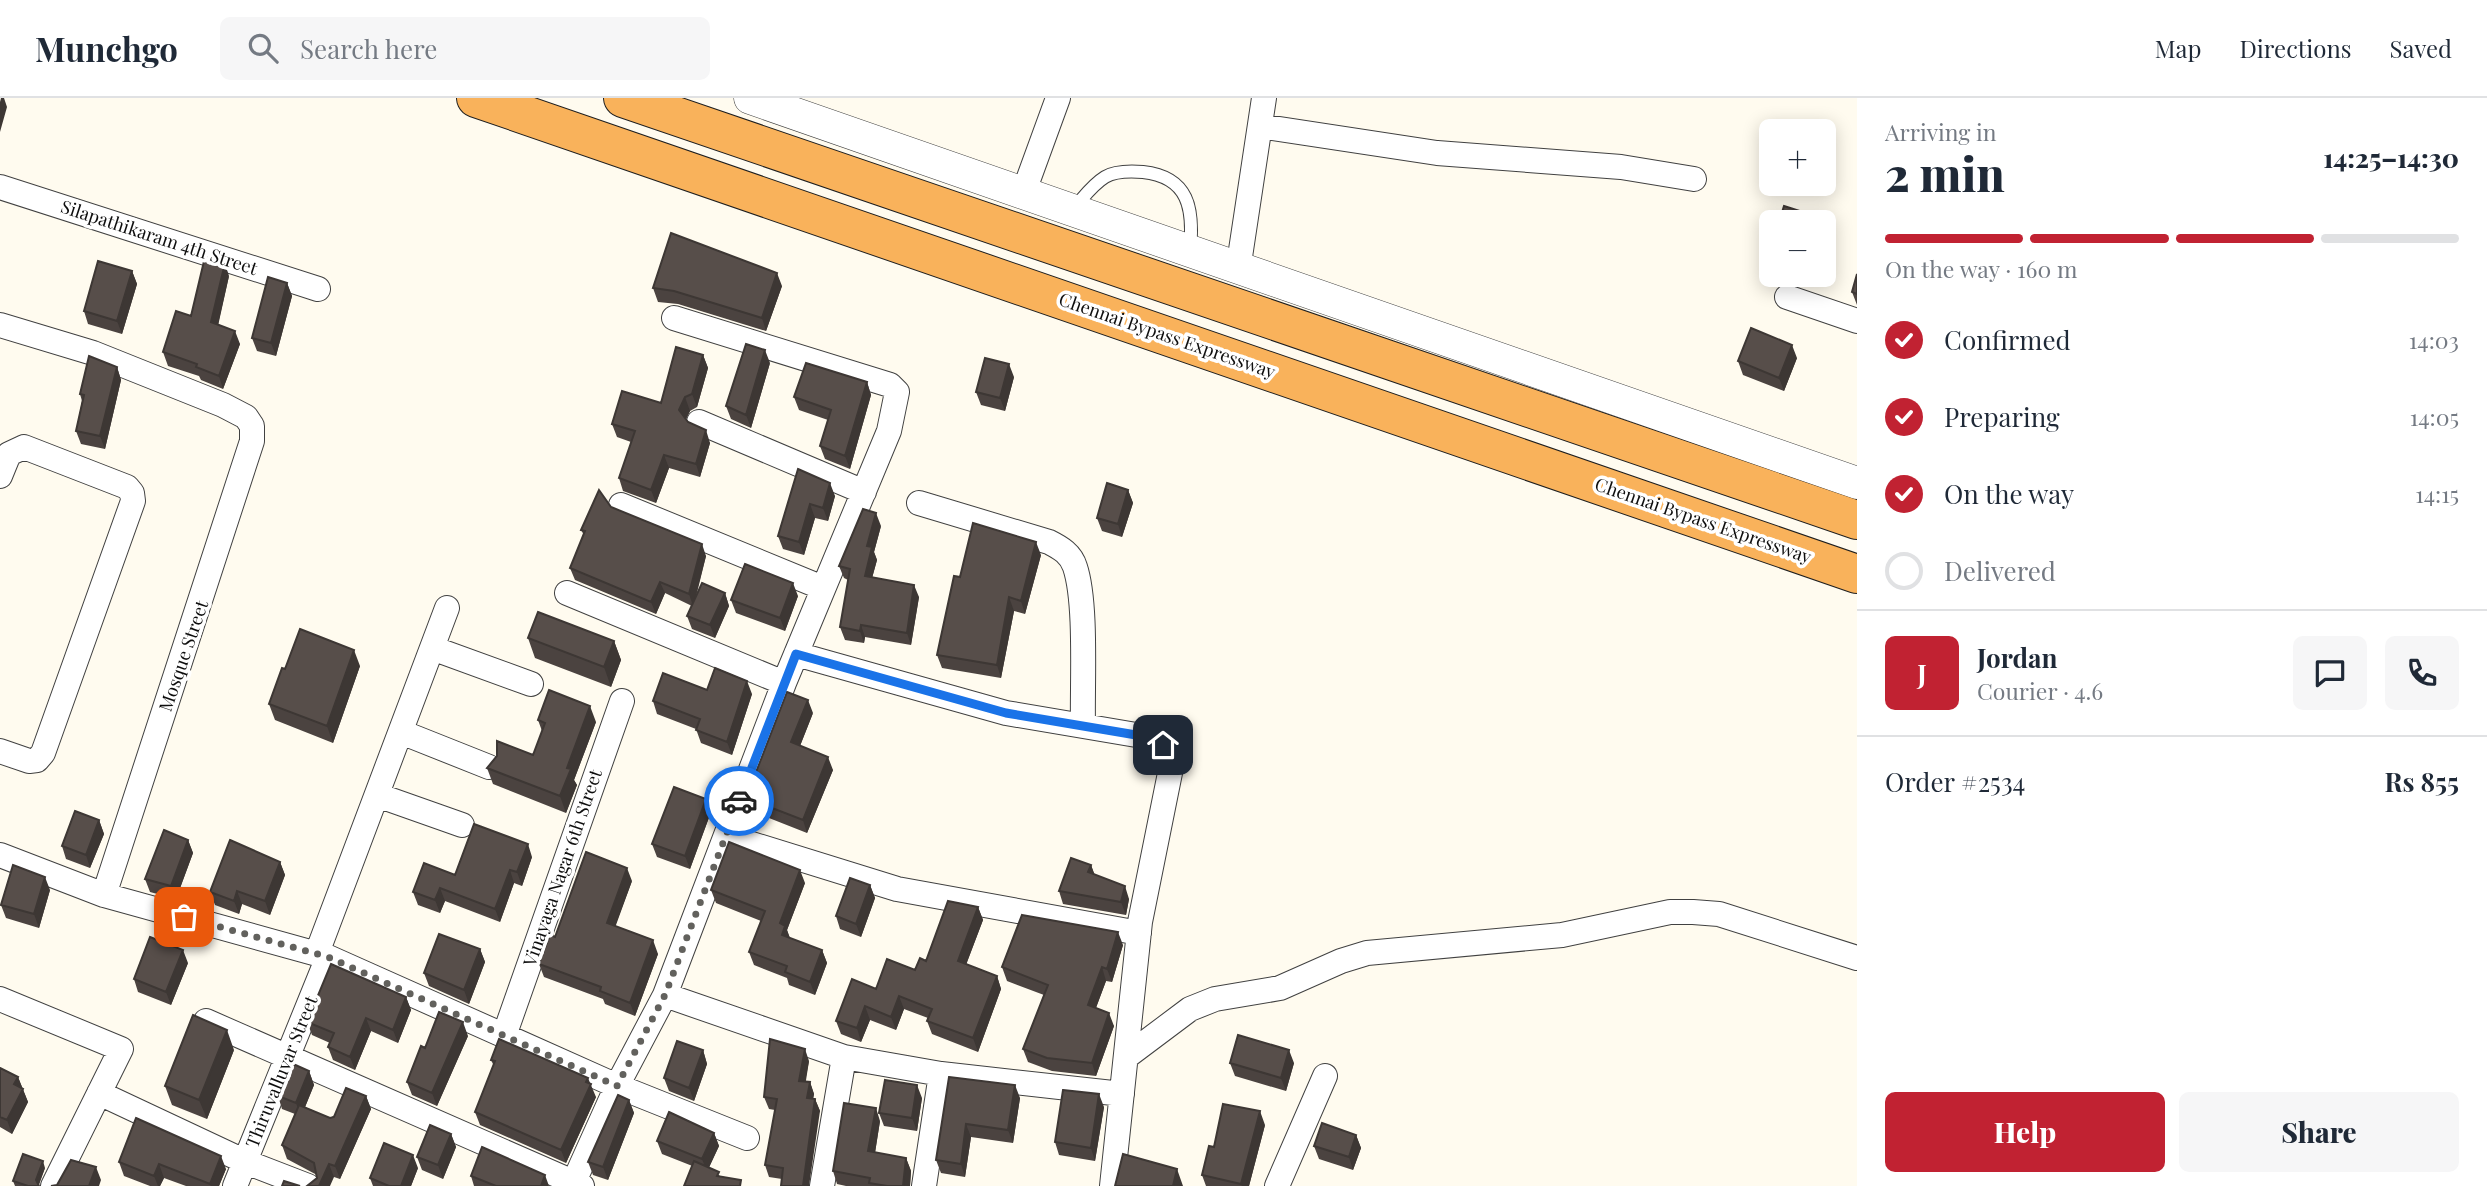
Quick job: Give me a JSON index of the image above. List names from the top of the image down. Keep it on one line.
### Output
{"streets":{"highway":["Chennai Bypass Expressway"],"street":["Silapathikaram 4th Street","Mosque Street","Vinayaga Nagar 6th Street","Thiruvalluvar Street"]},"page":{"header":"Munchgo","search":"Search here","nav":["Map","Directions","Saved"],"heading":["2 min","Arriving in","14:25–14:30"],"panel":["Jordan","Courier · 4.6","Order #2534","Rs 855"],"map_buttons":["+","−"],"bar":"On the way · 160 m","list":[["Confirmed","14:03"],["Preparing","14:05"],["On the way","14:15"],"Delivered"],"round":"J","buttons":["Help","Share"]}}
